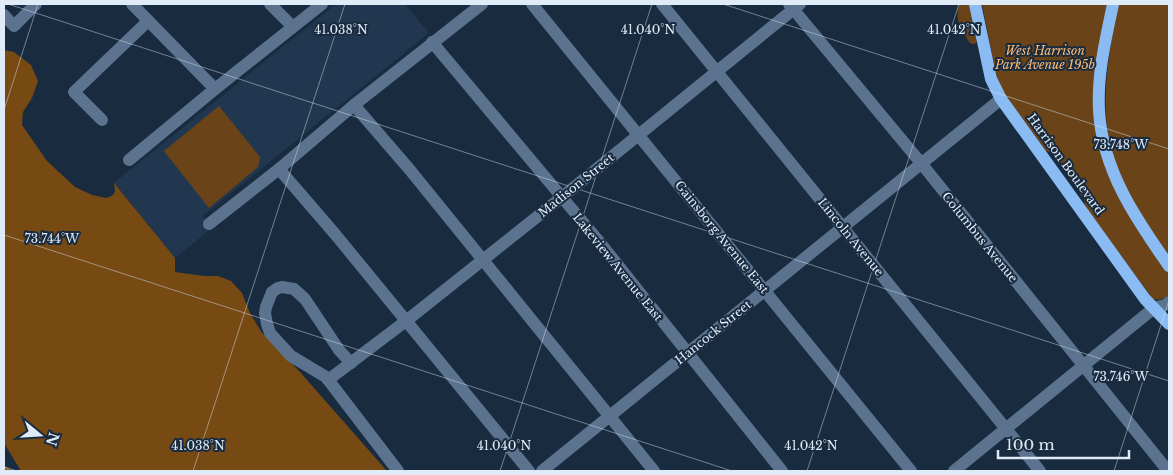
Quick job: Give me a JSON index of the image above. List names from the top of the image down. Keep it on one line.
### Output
{"streets":{"main road":["Harrison Boulevard"],"street":["Madison Street","Gainsborg Avenue East","Lincoln Avenue","Columbus Avenue","Lakeview Avenue East","Hancock Street"]},"crossings":[["Harrison Boulevard","Hancock Street"],["Madison Street","Gainsborg Avenue East"],["Madison Street","Lincoln Avenue"],["Madison Street","Columbus Avenue"],["Madison Street","Lakeview Avenue East"],["Gainsborg Avenue East","Hancock Street"],["Lincoln Avenue","Hancock Street"],["Columbus Avenue","Hancock Street"],["Lakeview Avenue East","Hancock Street"]],"parks":["West Harrison Park Avenue 195b"],"scale_bar":"100 m","north":"right","coordinates":["41.038°N","41.040°N","41.042°N","73.748°W","73.744°W","73.746°W"]}
